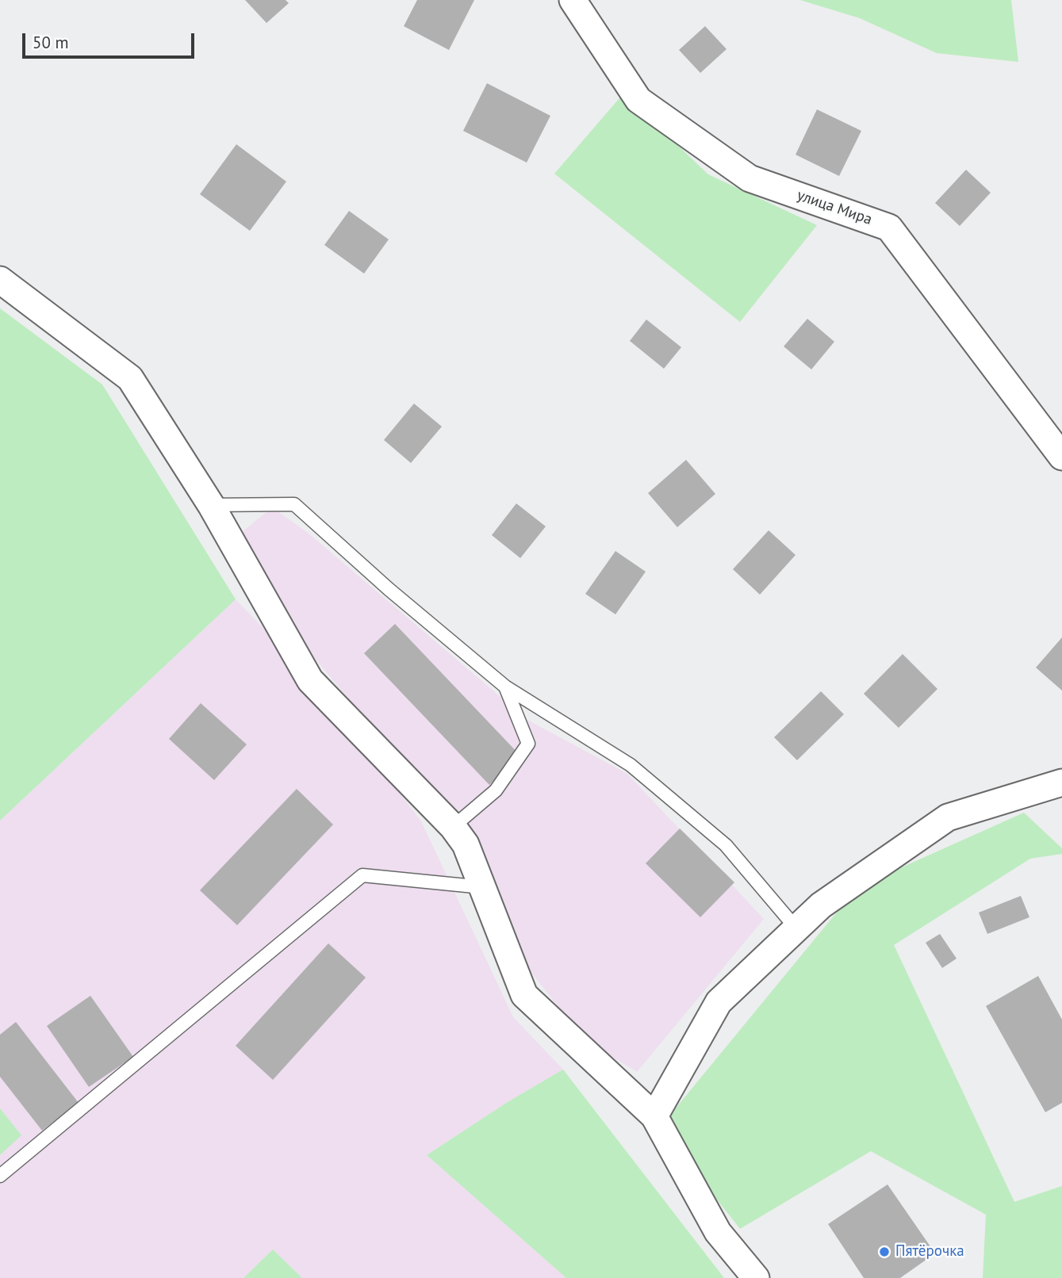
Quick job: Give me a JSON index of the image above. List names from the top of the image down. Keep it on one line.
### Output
{"streets":{"street":["улица Мира"]},"places":["Пятёрочка"],"scale_bar":"50 m"}
